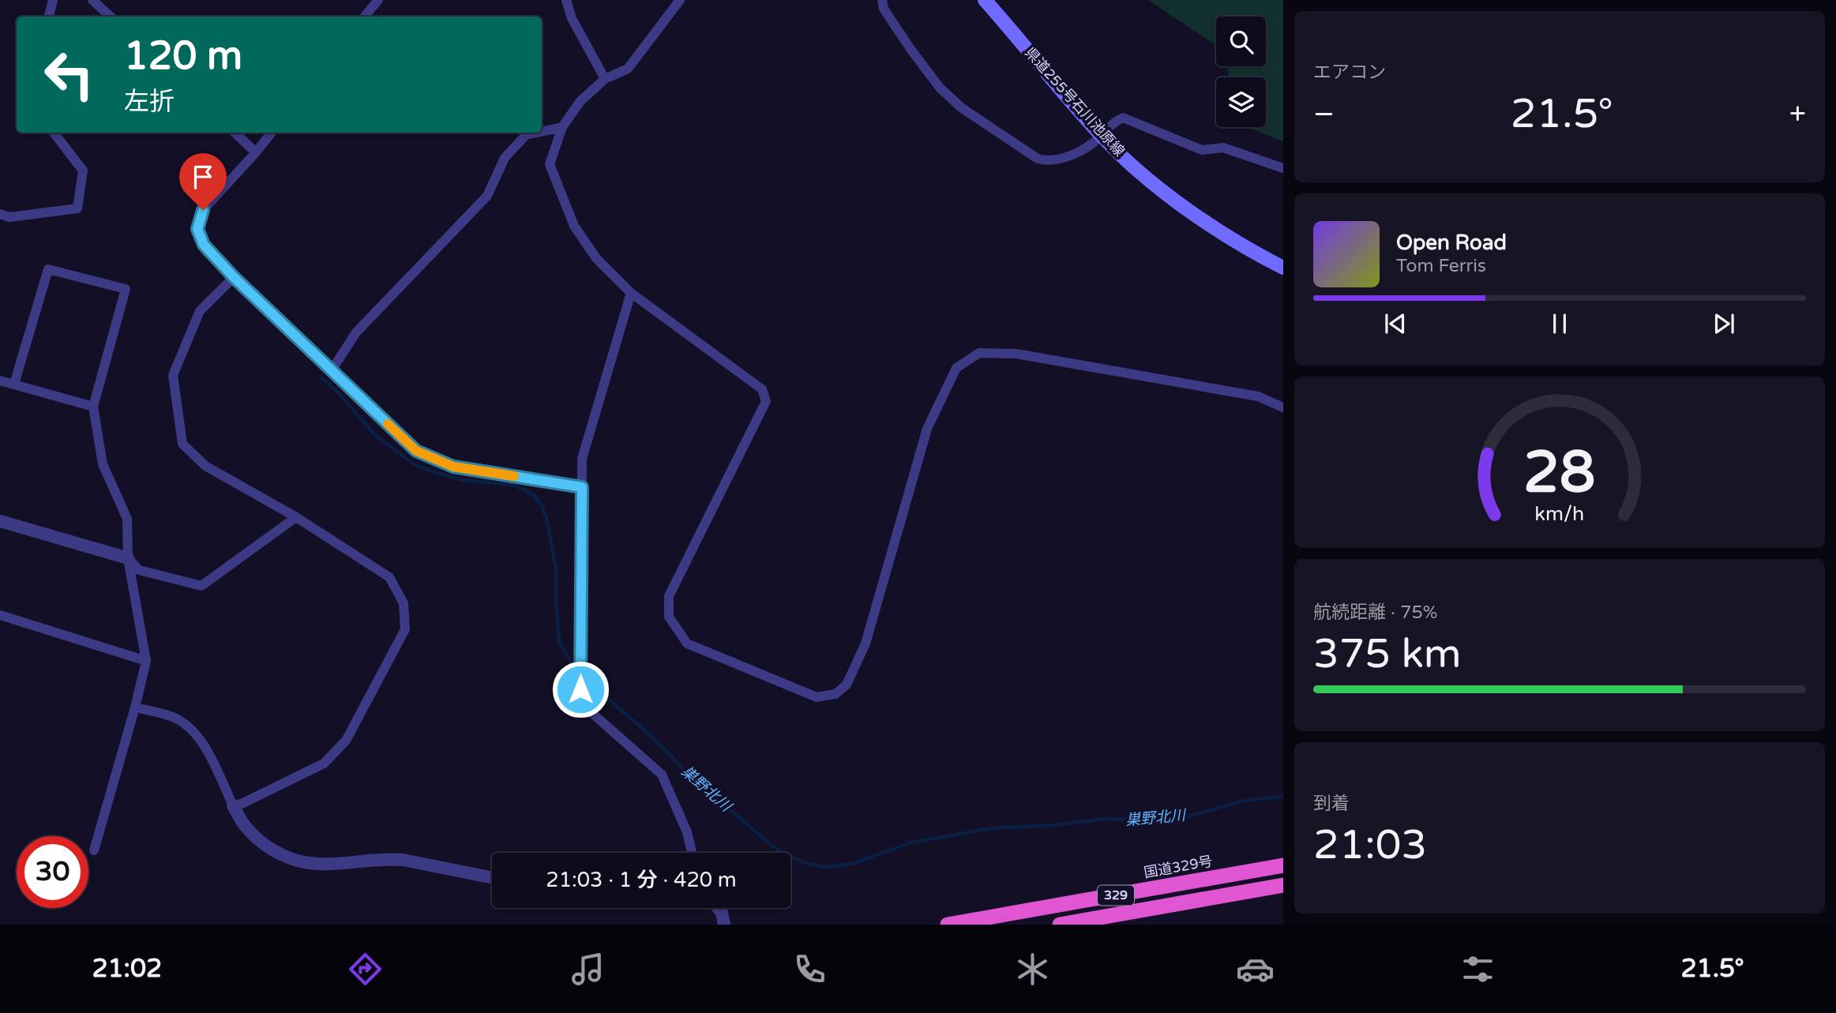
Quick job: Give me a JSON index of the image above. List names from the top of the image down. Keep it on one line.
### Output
{"streets":{"highway":["国道329号","329"],"main road":["県道255号石川池原線"]},"water":["巣野北川"],"page":{"tile":["エアコン",["航続距離 · 75%","375 km"],["到着","21:03"]],"turn":["120 m","左折"],"heat":["−","21.5°","+"],"song":["Open Road","Tom Ferris"],"limit":"30","trip":"21:03 · 1 分 · 420 m","tabs":["21:02","21.5°"],"gauge":["28","km/h"]}}
